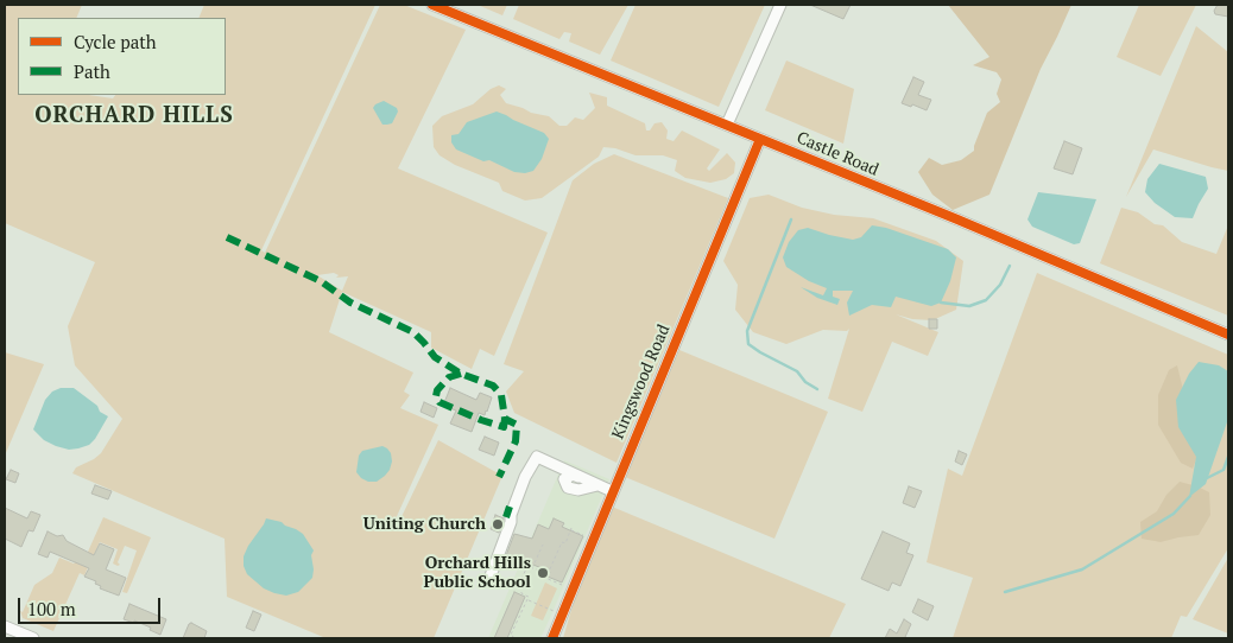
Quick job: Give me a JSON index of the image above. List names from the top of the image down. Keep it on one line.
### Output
{"streets":{"street":["Castle Road","Kingswood Road"]},"crossings":[["Castle Road","Kingswood Road"]],"districts":["ORCHARD HILLS"],"places":["Uniting Church","Orchard Hills Public School"],"legend":["Cycle path","Path"],"scale_bar":"100 m"}
